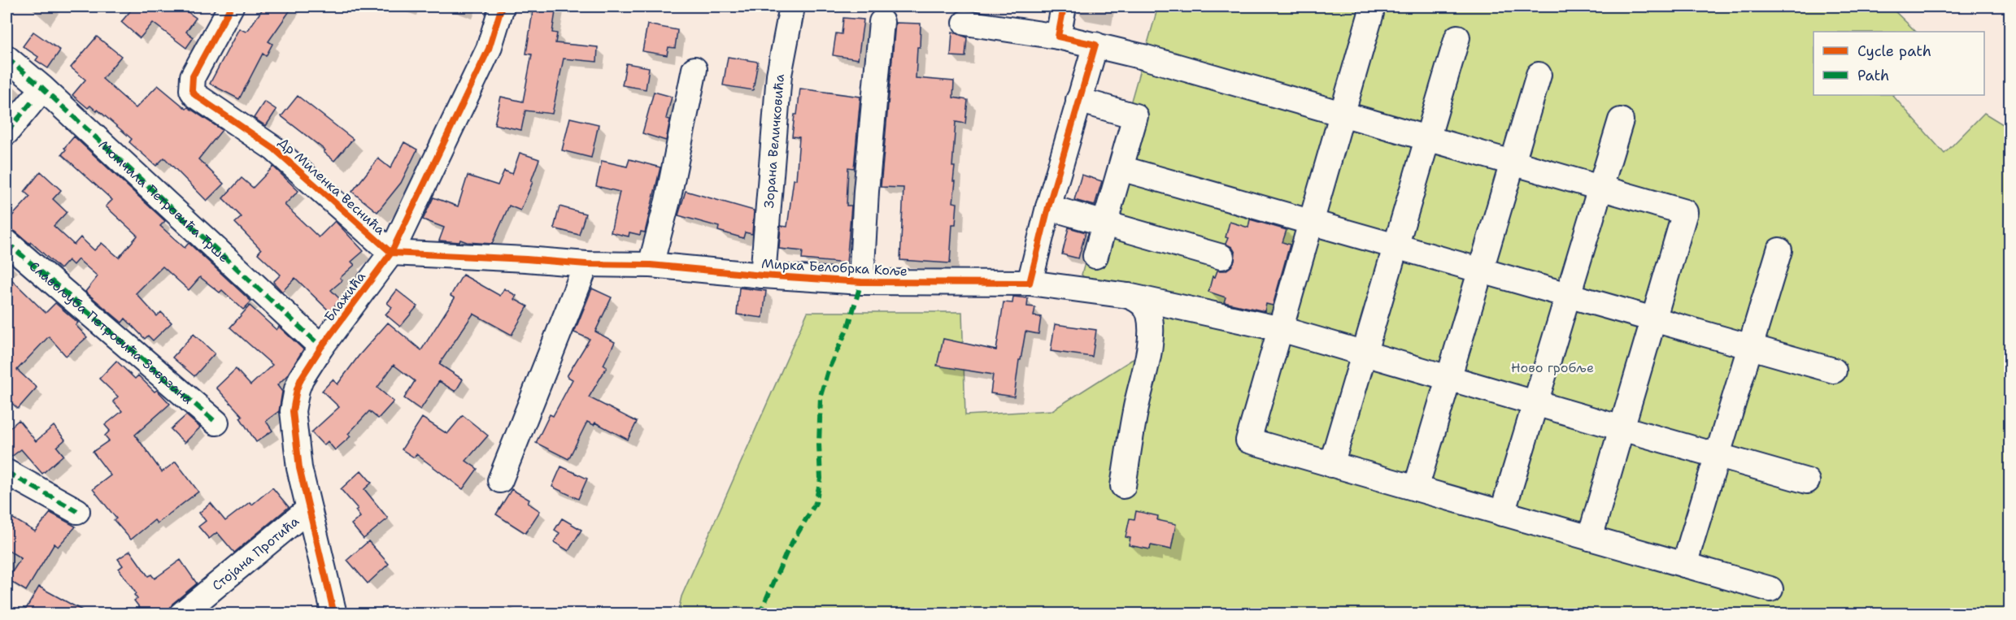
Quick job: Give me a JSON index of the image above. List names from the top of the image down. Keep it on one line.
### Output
{"streets":{"street":["Зорана Величковића","Др Миленка Веснића","Момчила Петровића Трше","Мирка Белобрка Коље","Блажића","Славољуба Петровића Заврзана","Стојана Протића"]},"crossings":[["Зорана Величковића","Мирка Белобрка Коље"],["Др Миленка Веснића","Мирка Белобрка Коље"],["Др Миленка Веснића","Блажића"],["Момчила Петровића Трше","Блажића"],["Мирка Белобрка Коље","Блажића"],["Блажића","Стојана Протића"]],"parks":["Ново гробље"],"legend":["Cycle path","Path"]}
